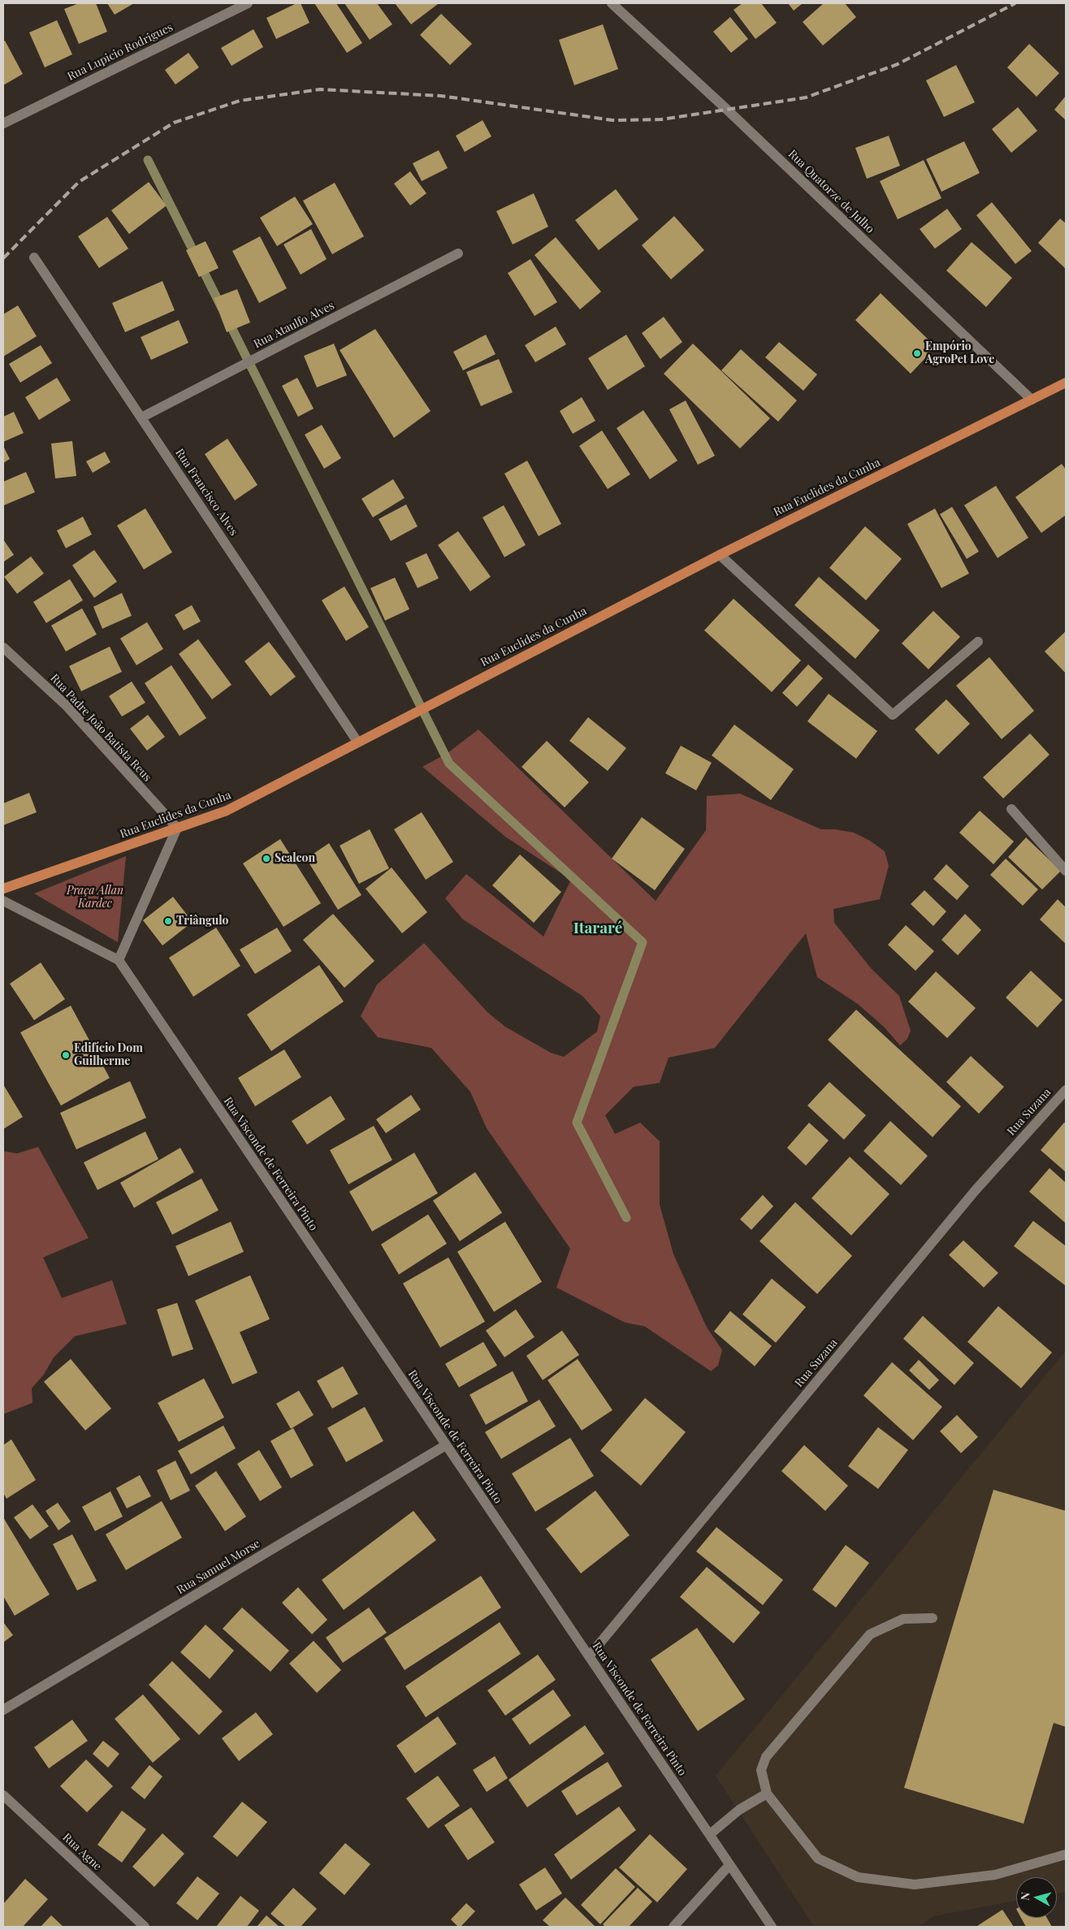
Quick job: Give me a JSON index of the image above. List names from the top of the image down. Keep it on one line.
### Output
{"streets":{"main road":["Rua Euclides da Cunha"],"street":["Rua Lupicio Rodrigues","Rua Quatorze de Julho","Rua Ataulfo Alves","Rua Francisco Alves","Rua Padre João Batista Reus","Rua Suzana","Rua Visconde de Ferreira Pinto","Rua Samuel Morse","Rua Agne"]},"crossings":[["Rua Quatorze de Julho","Rua Euclides da Cunha"],["Rua Ataulfo Alves","Rua Francisco Alves"],["Rua Euclides da Cunha","Rua Francisco Alves"],["Rua Euclides da Cunha","Rua Padre João Batista Reus"],["Rua Suzana","Rua Visconde de Ferreira Pinto"],["Rua Visconde de Ferreira Pinto","Rua Samuel Morse"]],"districts":["Itararé"],"parks":["Praça Allan Kardec"],"places":["Empório AgroPet Love","Scalcon","Triângulo","Edifício Dom Guilherme"],"north":"left"}
